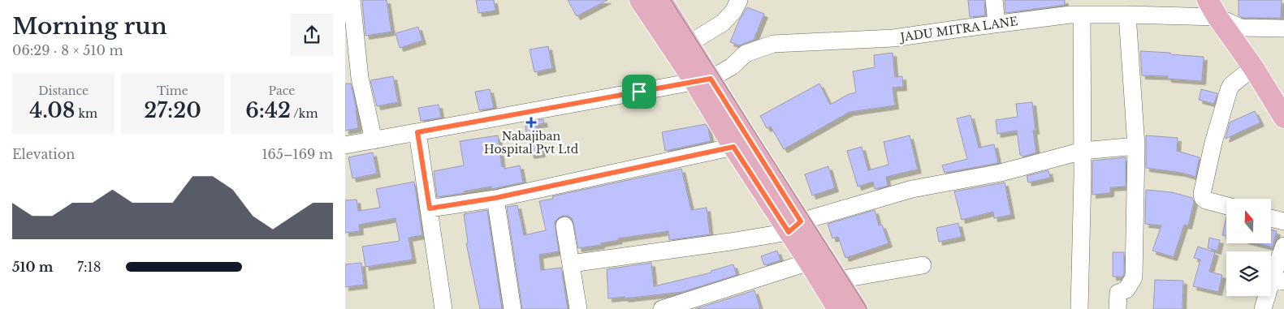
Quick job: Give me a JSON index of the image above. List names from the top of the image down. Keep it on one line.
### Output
{"streets":{"street":["JADU MITRA LANE"]},"places":{"health":["Nabajiban Hospital Pvt Ltd"]},"north":"top","page":{"heading":["Morning run","06:29 · 8 × 510 m"],"stats":[["Distance","4.08 km"],["Time","27:20"],["Pace","6:42 /km"]],"chart":["Elevation","165–169 m"],"list":[{"name":"510 m","note":"7:18"}]}}
